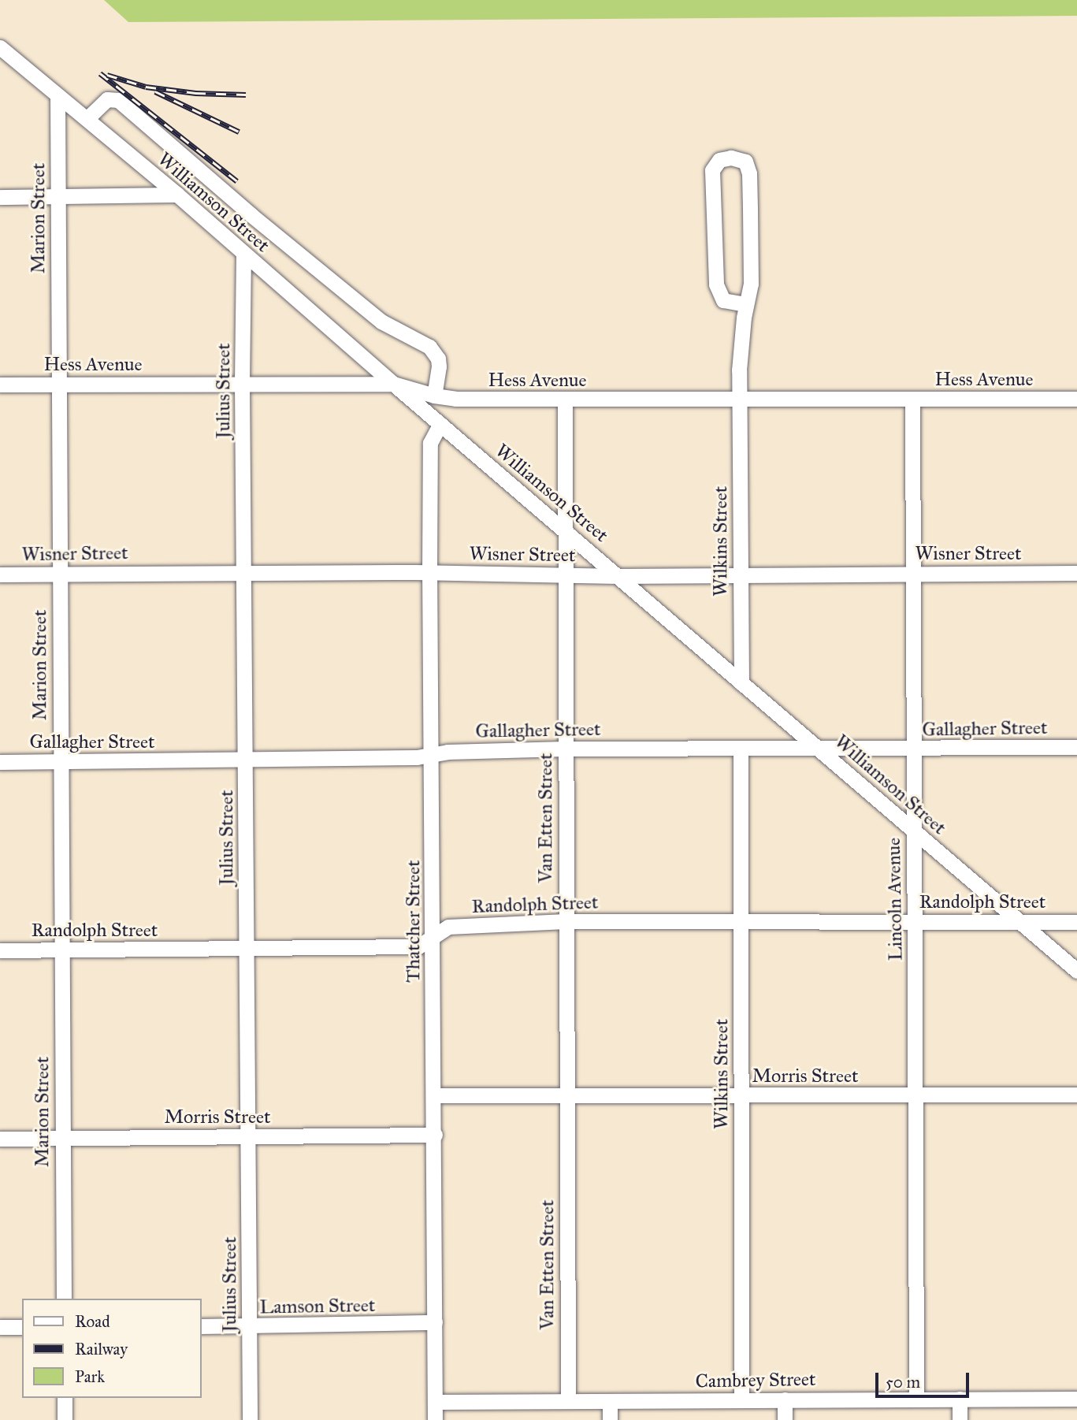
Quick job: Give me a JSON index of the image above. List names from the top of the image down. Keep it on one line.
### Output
{"streets":{"street":["Williamson Street","Marion Street","Hess Avenue","Julius Street","Wilkins Street","Wisner Street","Gallagher Street","Van Etten Street","Lincoln Avenue","Randolph Street","Thatcher Street","Morris Street","Lamson Street","Cambrey Street"]},"crossings":[["Williamson Street","Marion Street"],["Williamson Street","Hess Avenue"],["Williamson Street","Julius Street"],["Williamson Street","Wilkins Street"],["Williamson Street","Wisner Street"],["Williamson Street","Gallagher Street"],["Williamson Street","Van Etten Street"],["Williamson Street","Lincoln Avenue"],["Williamson Street","Randolph Street"],["Williamson Street","Thatcher Street"],["Marion Street","Hess Avenue"],["Marion Street","Wisner Street"],["Marion Street","Gallagher Street"],["Marion Street","Randolph Street"],["Marion Street","Morris Street"],["Hess Avenue","Julius Street"],["Hess Avenue","Wilkins Street"],["Hess Avenue","Van Etten Street"],["Hess Avenue","Lincoln Avenue"],["Julius Street","Wisner Street"],["Julius Street","Gallagher Street"],["Julius Street","Randolph Street"],["Julius Street","Morris Street"],["Julius Street","Lamson Street"],["Wilkins Street","Wisner Street"],["Wilkins Street","Gallagher Street"],["Wilkins Street","Randolph Street"],["Wilkins Street","Morris Street"],["Wilkins Street","Cambrey Street"],["Wisner Street","Van Etten Street"],["Wisner Street","Lincoln Avenue"],["Wisner Street","Thatcher Street"],["Gallagher Street","Van Etten Street"],["Gallagher Street","Lincoln Avenue"],["Gallagher Street","Thatcher Street"],["Van Etten Street","Randolph Street"],["Van Etten Street","Morris Street"],["Van Etten Street","Cambrey Street"],["Lincoln Avenue","Randolph Street"],["Lincoln Avenue","Morris Street"],["Lincoln Avenue","Cambrey Street"],["Randolph Street","Thatcher Street"],["Thatcher Street","Morris Street"],["Thatcher Street","Lamson Street"],["Thatcher Street","Cambrey Street"]],"legend":["Road","Railway","Park"],"scale_bar":"50 m"}
